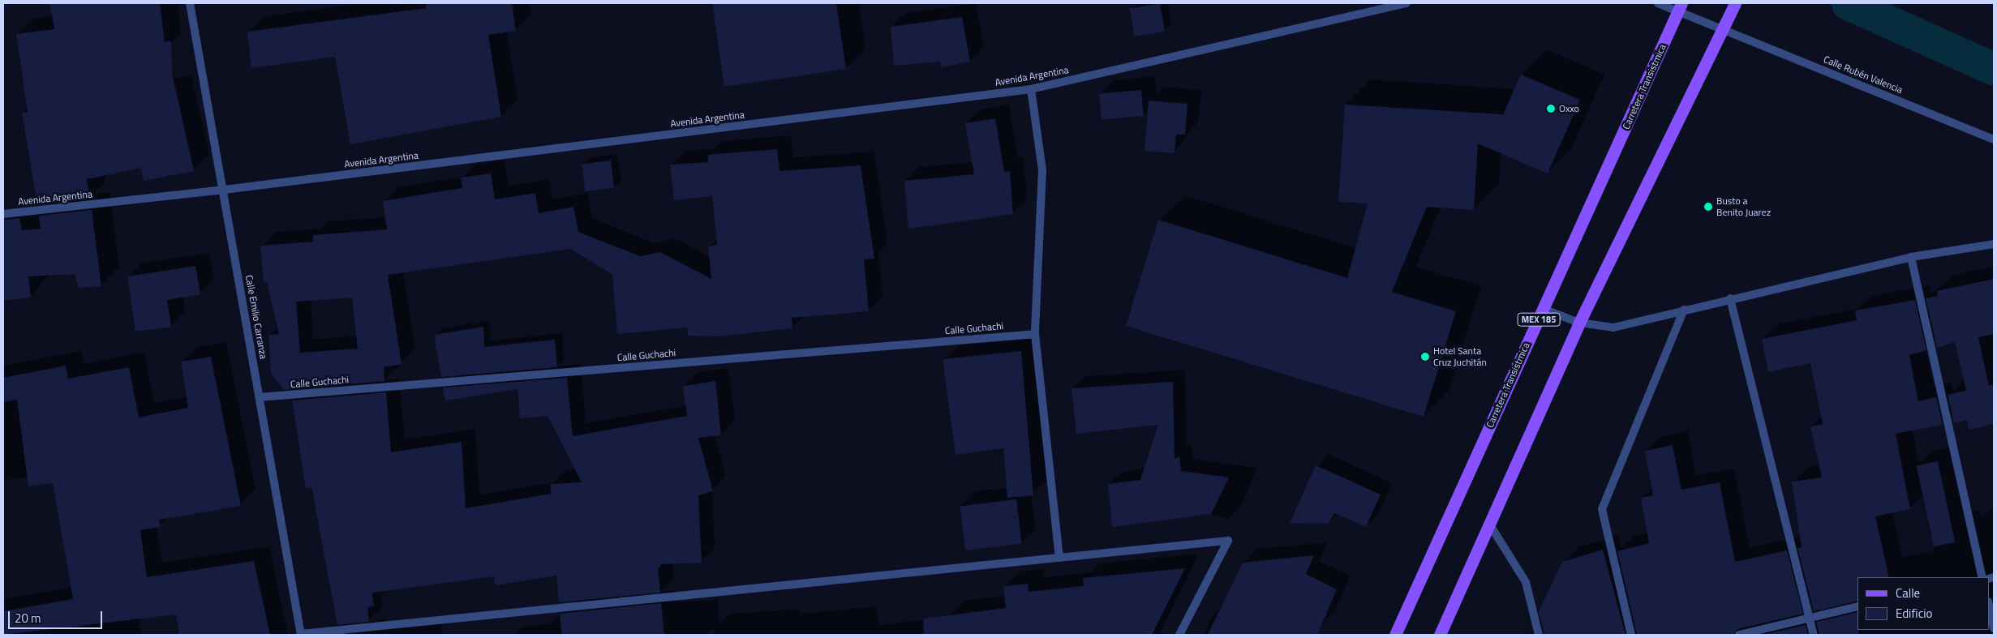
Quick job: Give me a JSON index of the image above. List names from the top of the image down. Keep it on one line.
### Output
{"streets":{"main road":["Carretera Transistmica","MEX 185"],"street":["Calle Rubén Valencia","Avenida Argentina","Calle Emilio Carranza","Calle Guchachi"]},"crossings":[["Calle Rubén Valencia","Carretera Transistmica"],["Avenida Argentina","Calle Emilio Carranza"],["Calle Emilio Carranza","Calle Guchachi"]],"places":["Oxxo","Busto a Benito Juarez","Hotel Santa Cruz Juchitán"],"legend":["Calle","Edificio"],"scale_bar":"20 m"}
